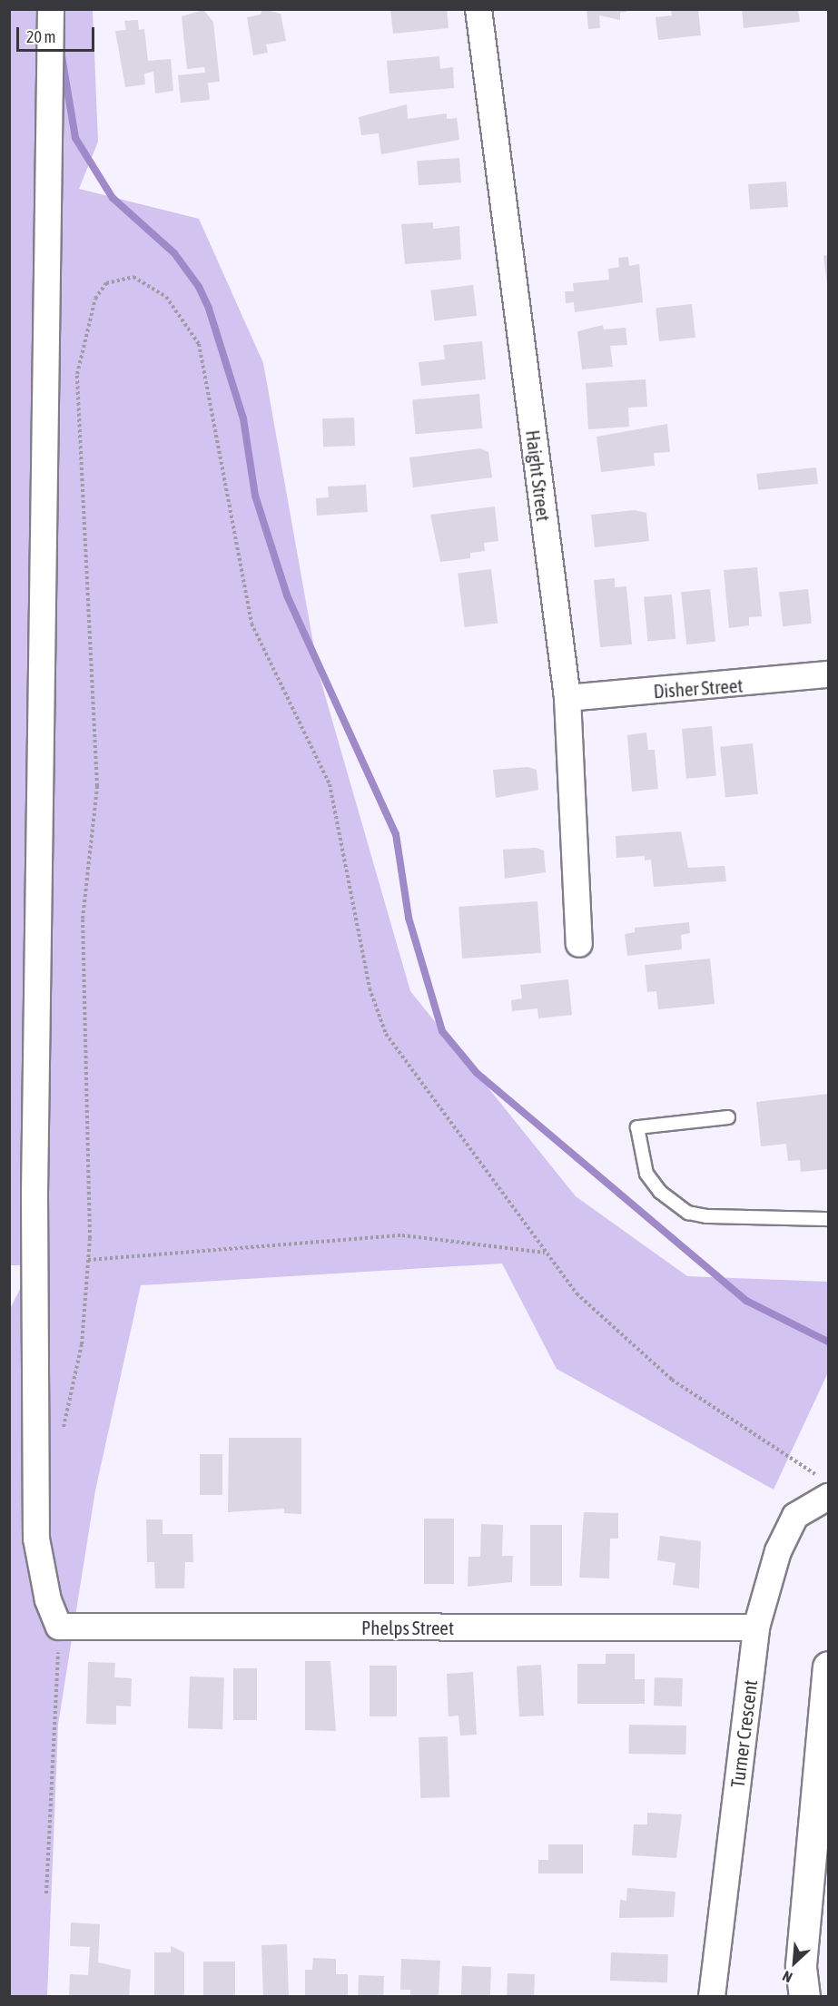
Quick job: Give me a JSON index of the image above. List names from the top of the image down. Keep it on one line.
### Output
{"streets":{"street":["Haight Street","Disher Street","Phelps Street","Turner Crescent"]},"crossings":[["Haight Street","Disher Street"],["Phelps Street","Turner Crescent"]],"scale_bar":"20 m","north":"bottom left"}
